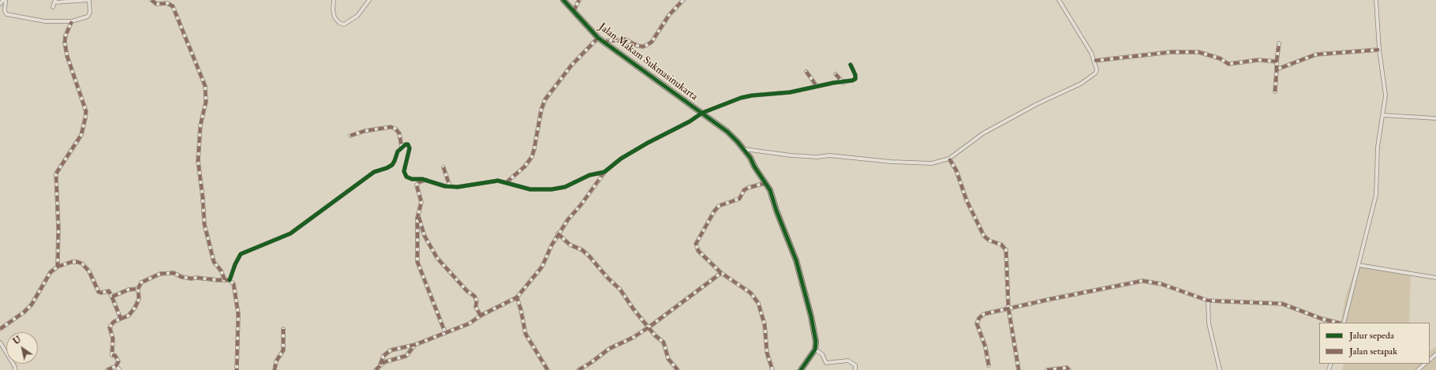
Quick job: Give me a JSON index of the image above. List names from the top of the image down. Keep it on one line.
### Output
{"streets":{"street":["Jalan Makam Sukmasinukarta"]},"legend":["Jalur sepeda","Jalan setapak"],"north":"top left"}
